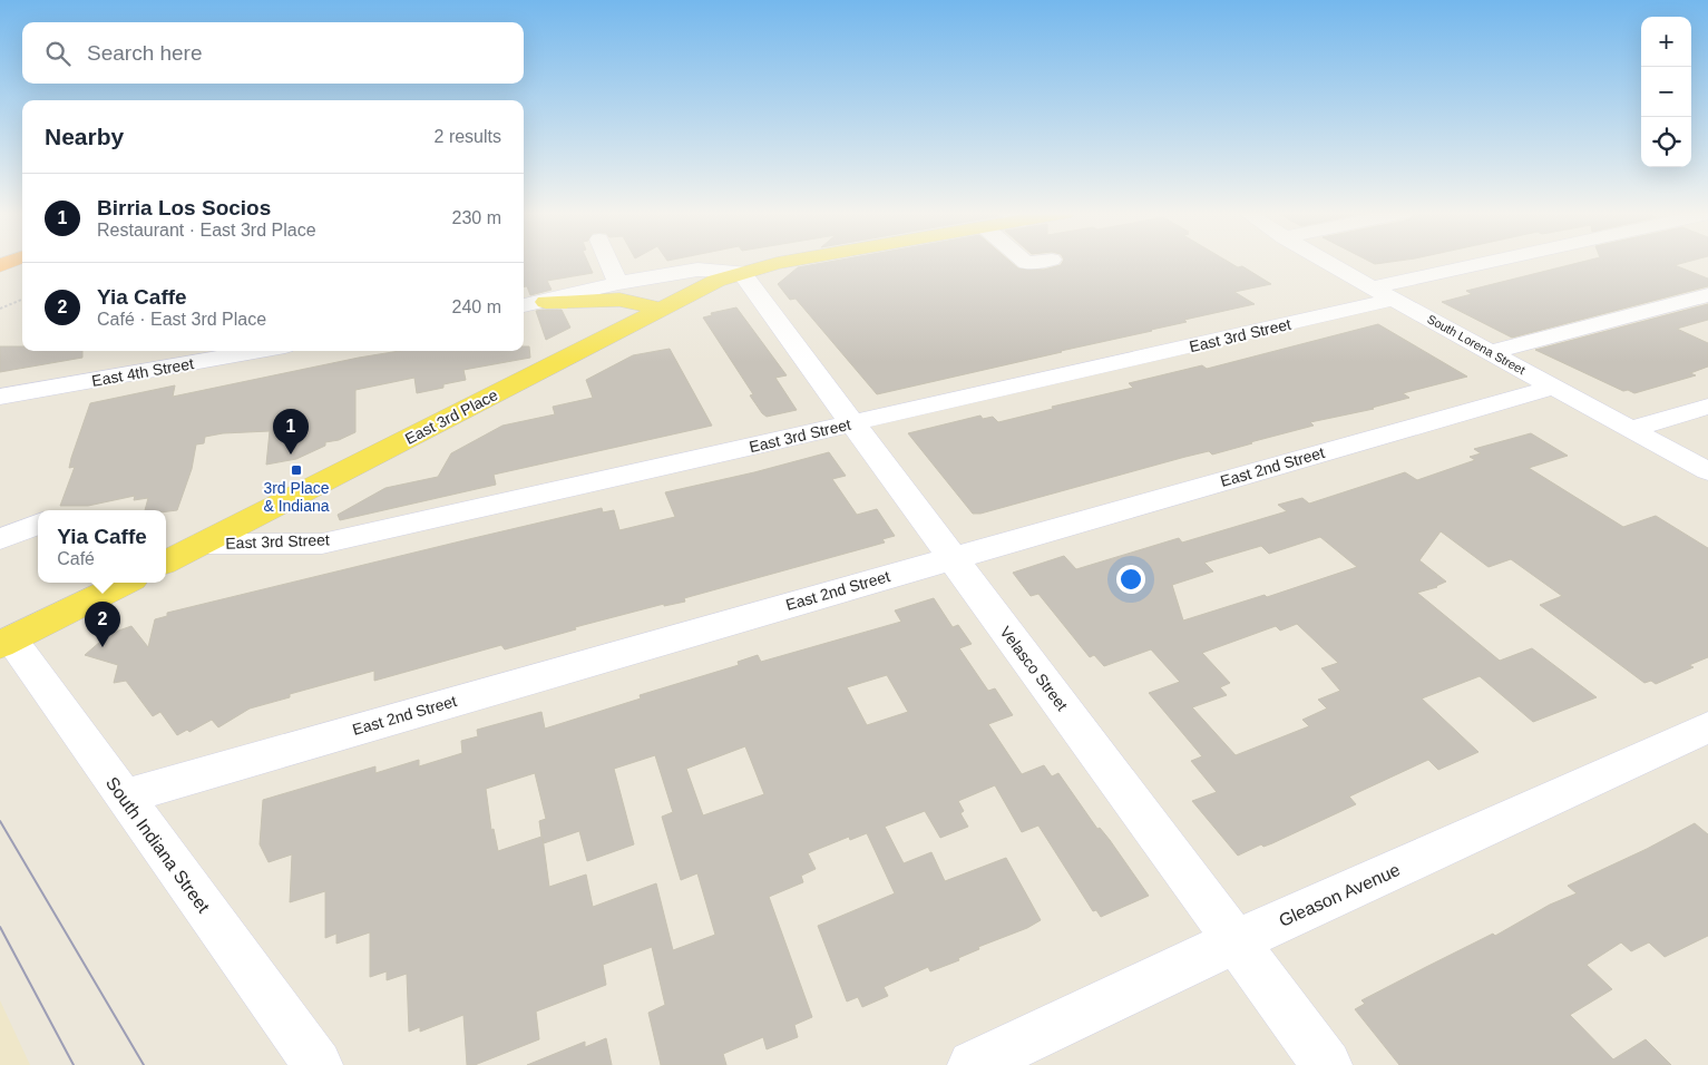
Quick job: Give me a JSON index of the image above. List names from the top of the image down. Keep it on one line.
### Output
{"streets":{"main road":["East 3rd Place"],"street":["East 3rd Street","South Lorena Street","East 4th Street","East 2nd Street","Velasco Street","South Indiana Street","Gleason Avenue"]},"crossings":[["East 3rd Street","South Lorena Street"],["East 3rd Street","East 3rd Place"],["East 3rd Street","Velasco Street"],["South Lorena Street","East 2nd Street"],["East 3rd Place","Velasco Street"],["East 2nd Street","Velasco Street"],["East 2nd Street","South Indiana Street"],["Velasco Street","Gleason Avenue"]],"places":{"transit":["3rd Place & Indiana"]},"page":{"map_buttons":["+","−"],"search":"Search here","heading":["Nearby","2 results"],"list":[{"mark":"1","name":"Birria Los Socios","note":"Restaurant · East 3rd Place","value":"230 m"},{"mark":"2","name":"Yia Caffe","note":"Café · East 3rd Place","value":"240 m"}],"pins":["1","2"],"popup":["Yia Caffe","Café"]}}
